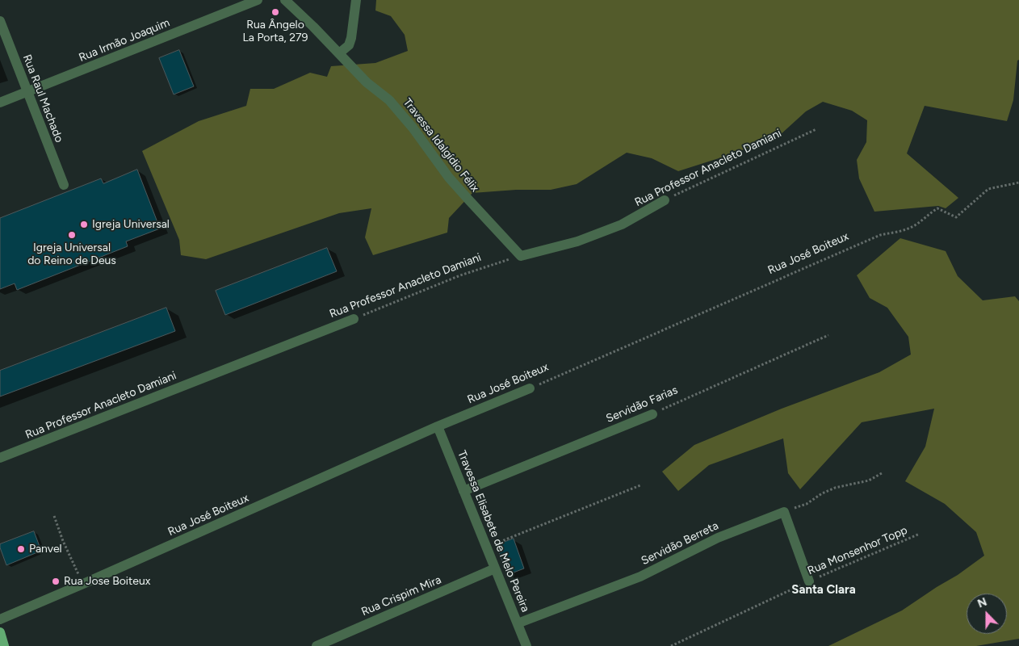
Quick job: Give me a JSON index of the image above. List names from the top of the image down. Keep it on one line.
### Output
{"streets":{"street":["Rua Irmão Joaquim","Rua Raul Machado","Travessa Idalgídio Félix","Rua Professor Anacleto Damiani","Rua José Boiteux","Servidão Farias","Travessa Elisabete de Melo Pereira","Servidão Berreta","Rua Crispim Mira"],"path":["Rua Monsenhor Topp"]},"crossings":[["Rua Irmão Joaquim","Rua Raul Machado"],["Travessa Idalgídio Félix","Rua Professor Anacleto Damiani"],["Rua José Boiteux","Travessa Elisabete de Melo Pereira"],["Servidão Farias","Travessa Elisabete de Melo Pereira"],["Travessa Elisabete de Melo Pereira","Servidão Berreta"],["Travessa Elisabete de Melo Pereira","Rua Crispim Mira"]],"districts":["Santa Clara"],"places":["Rua Ângelo La Porta, 279","Igreja Universal","Igreja Universal do Reino de Deus","Panvel","Rua Jose Boiteux"],"north":"top"}
